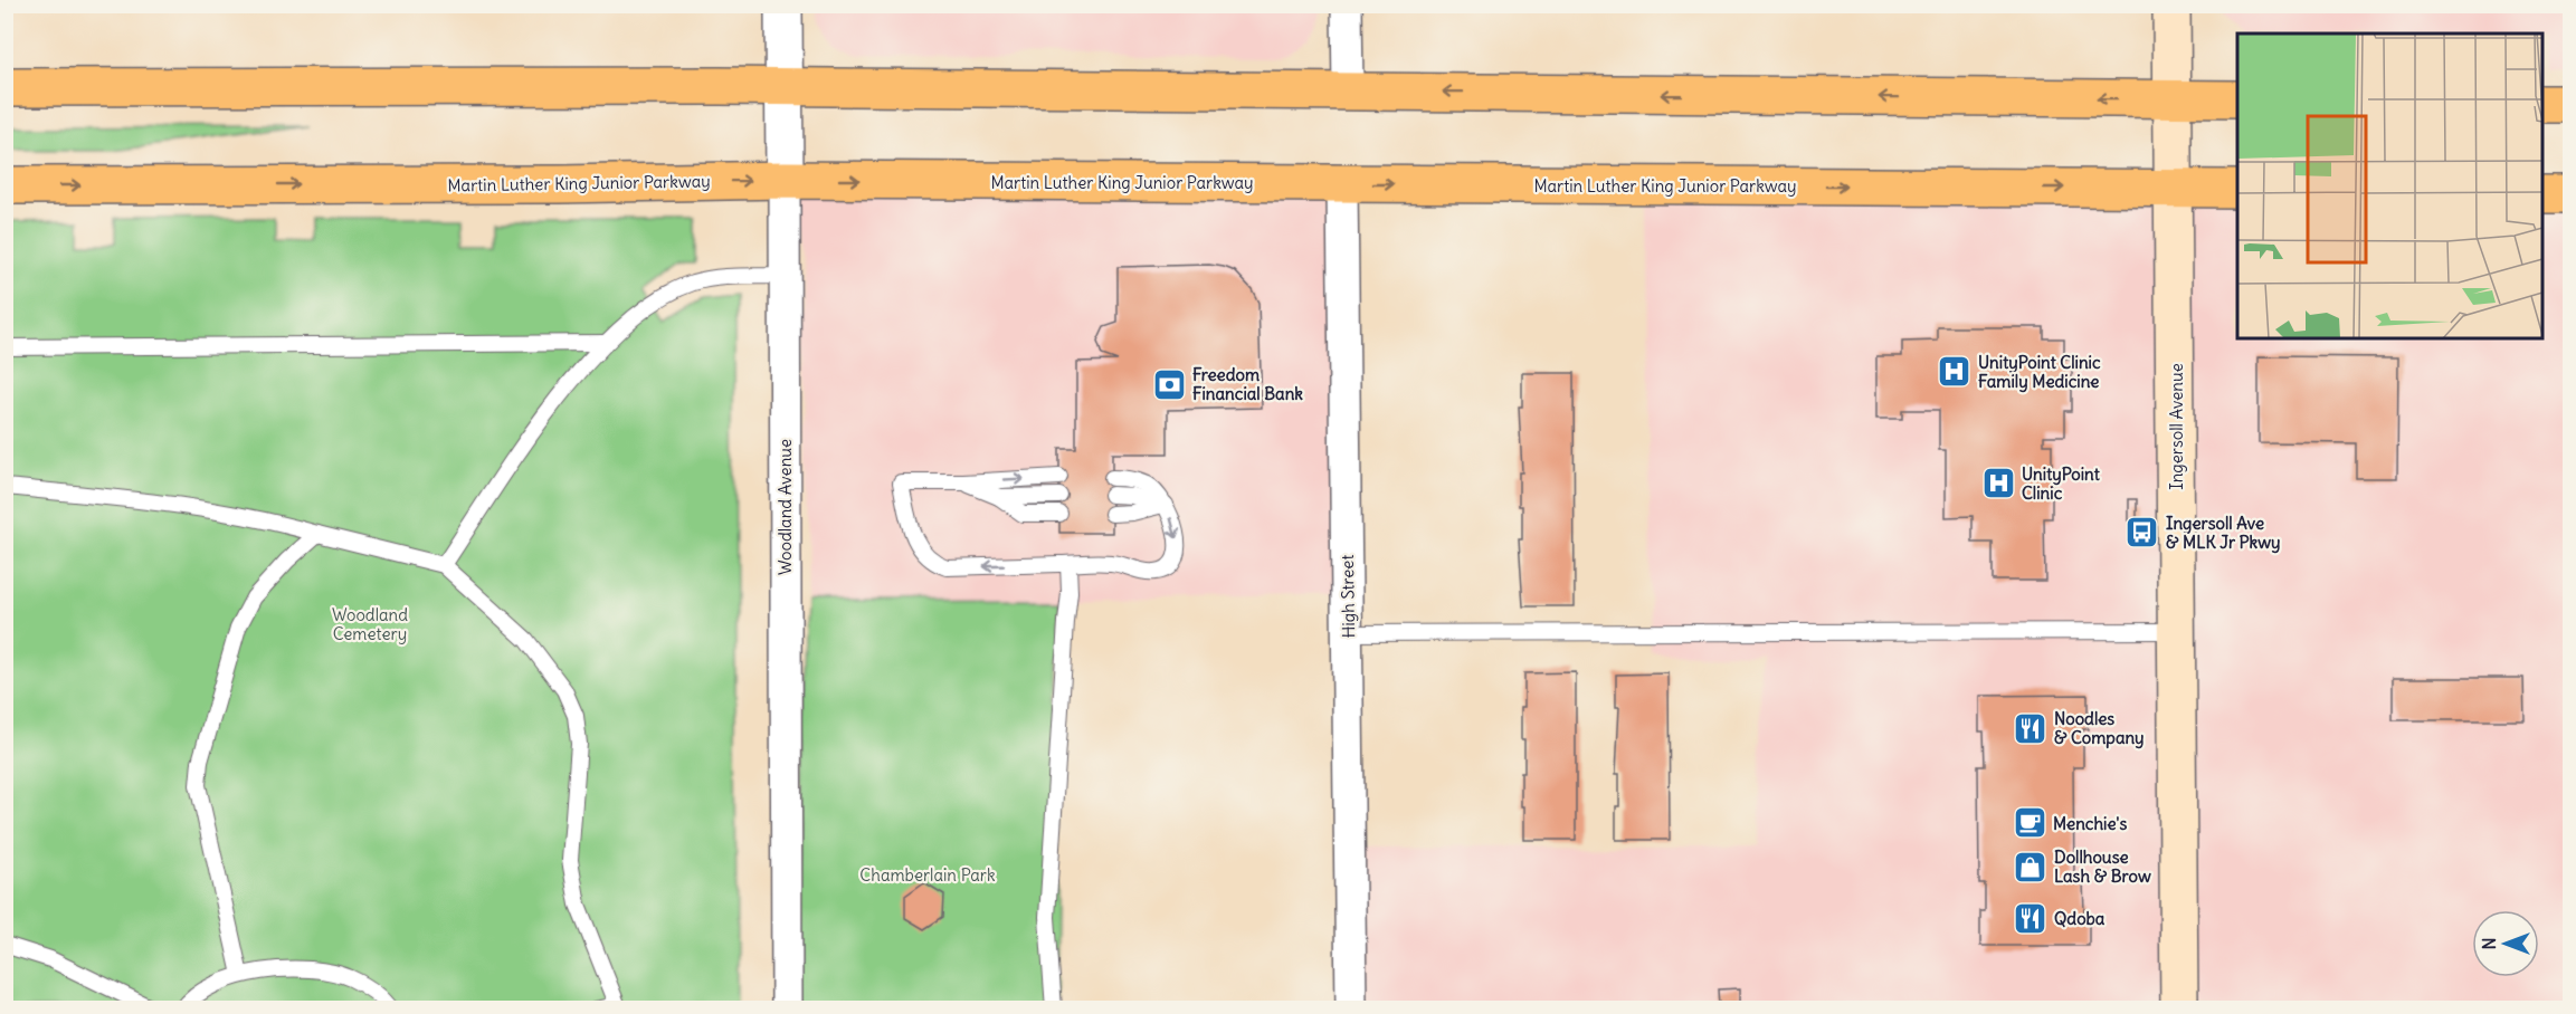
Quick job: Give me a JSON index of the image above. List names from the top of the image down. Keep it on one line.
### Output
{"streets":{"main road":["Martin Luther King Junior Parkway","Ingersoll Avenue"],"street":["Woodland Avenue","High Street"]},"crossings":[["Martin Luther King Junior Parkway","Ingersoll Avenue"],["Martin Luther King Junior Parkway","Woodland Avenue"],["Martin Luther King Junior Parkway","High Street"]],"parks":["Woodland Cemetery","Chamberlain Park"],"places":{"hospital":["UnityPoint Clinic Family Medicine","UnityPoint Clinic"],"bank":["Freedom Financial Bank"],"bus stop":["Ingersoll Ave & MLK Jr Pkwy"],"restaurant":["Noodles & Company","Qdoba"],"cafe":["Menchie's"],"shop":["Dollhouse Lash & Brow"]},"north":"left"}
